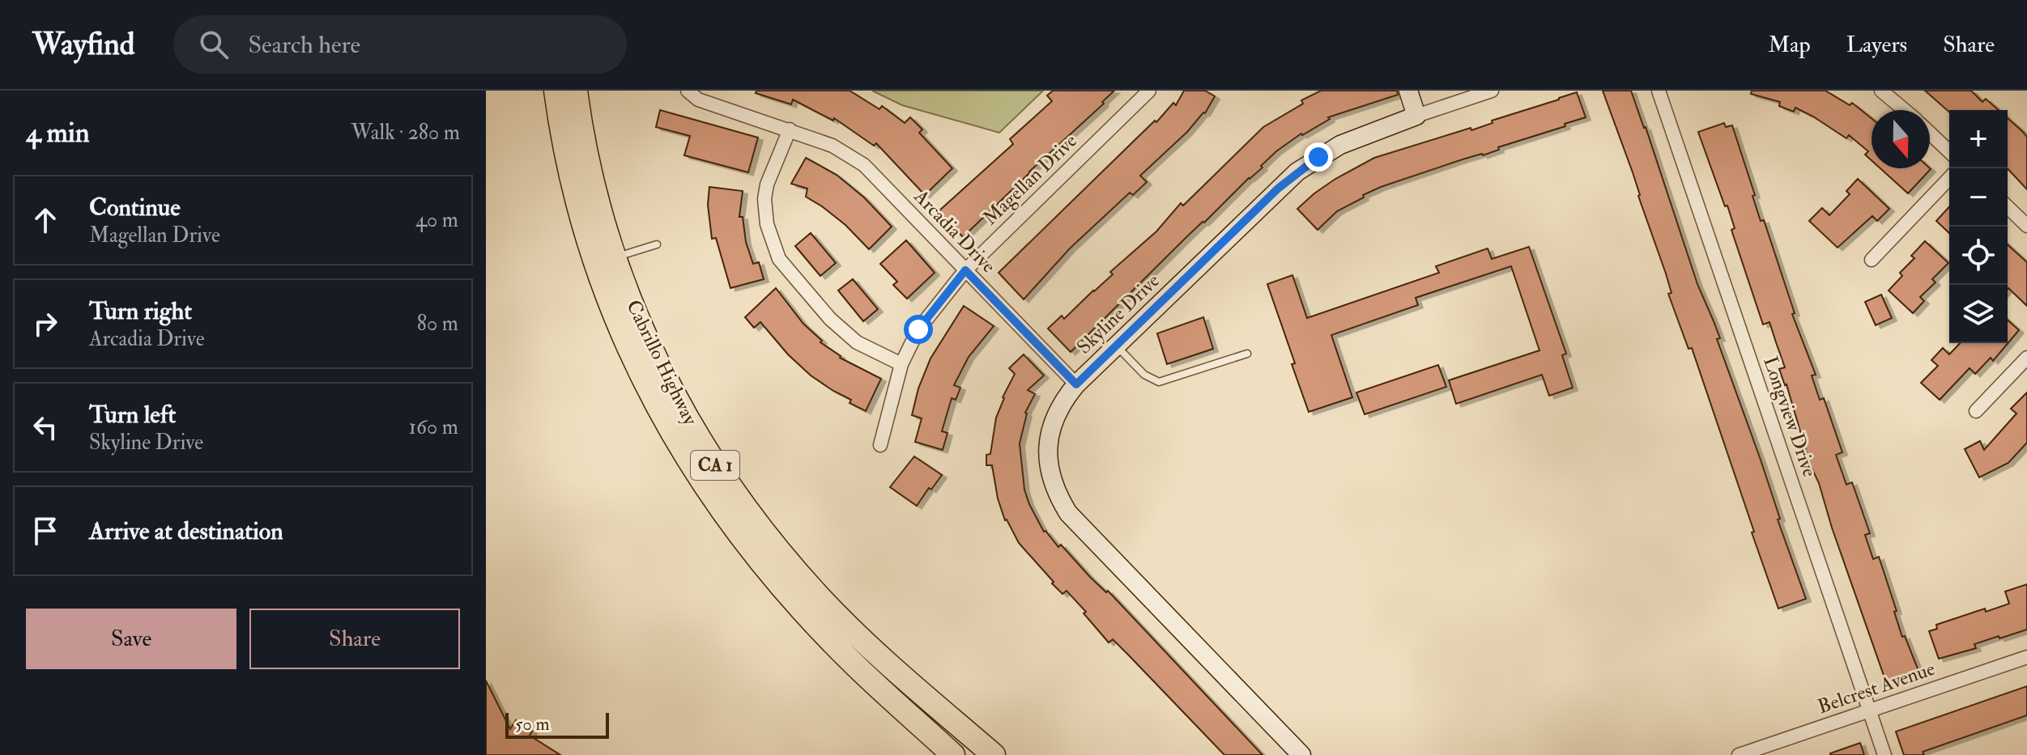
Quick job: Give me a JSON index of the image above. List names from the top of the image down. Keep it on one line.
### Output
{"streets":{"highway":["Cabrillo Highway","CA 1"],"street":["Magellan Drive","Arcadia Drive","Skyline Drive","Longview Drive","Belcrest Avenue"]},"crossings":[["Magellan Drive","Arcadia Drive"],["Arcadia Drive","Skyline Drive"],["Longview Drive","Belcrest Avenue"]],"scale_bar":"50 m","north":"bottom","page":{"header":"Wayfind","search":"Search here","nav":["Map","Layers","Share"],"heading":["4 min","Walk · 280 m"],"map_buttons":["+","−"],"list":[["Continue","Magellan Drive","40 m"],["Turn right","Arcadia Drive","80 m"],["Turn left","Skyline Drive","160 m"],"Arrive at destination"],"buttons":["Save","Share"],"scale":"50 m"}}
